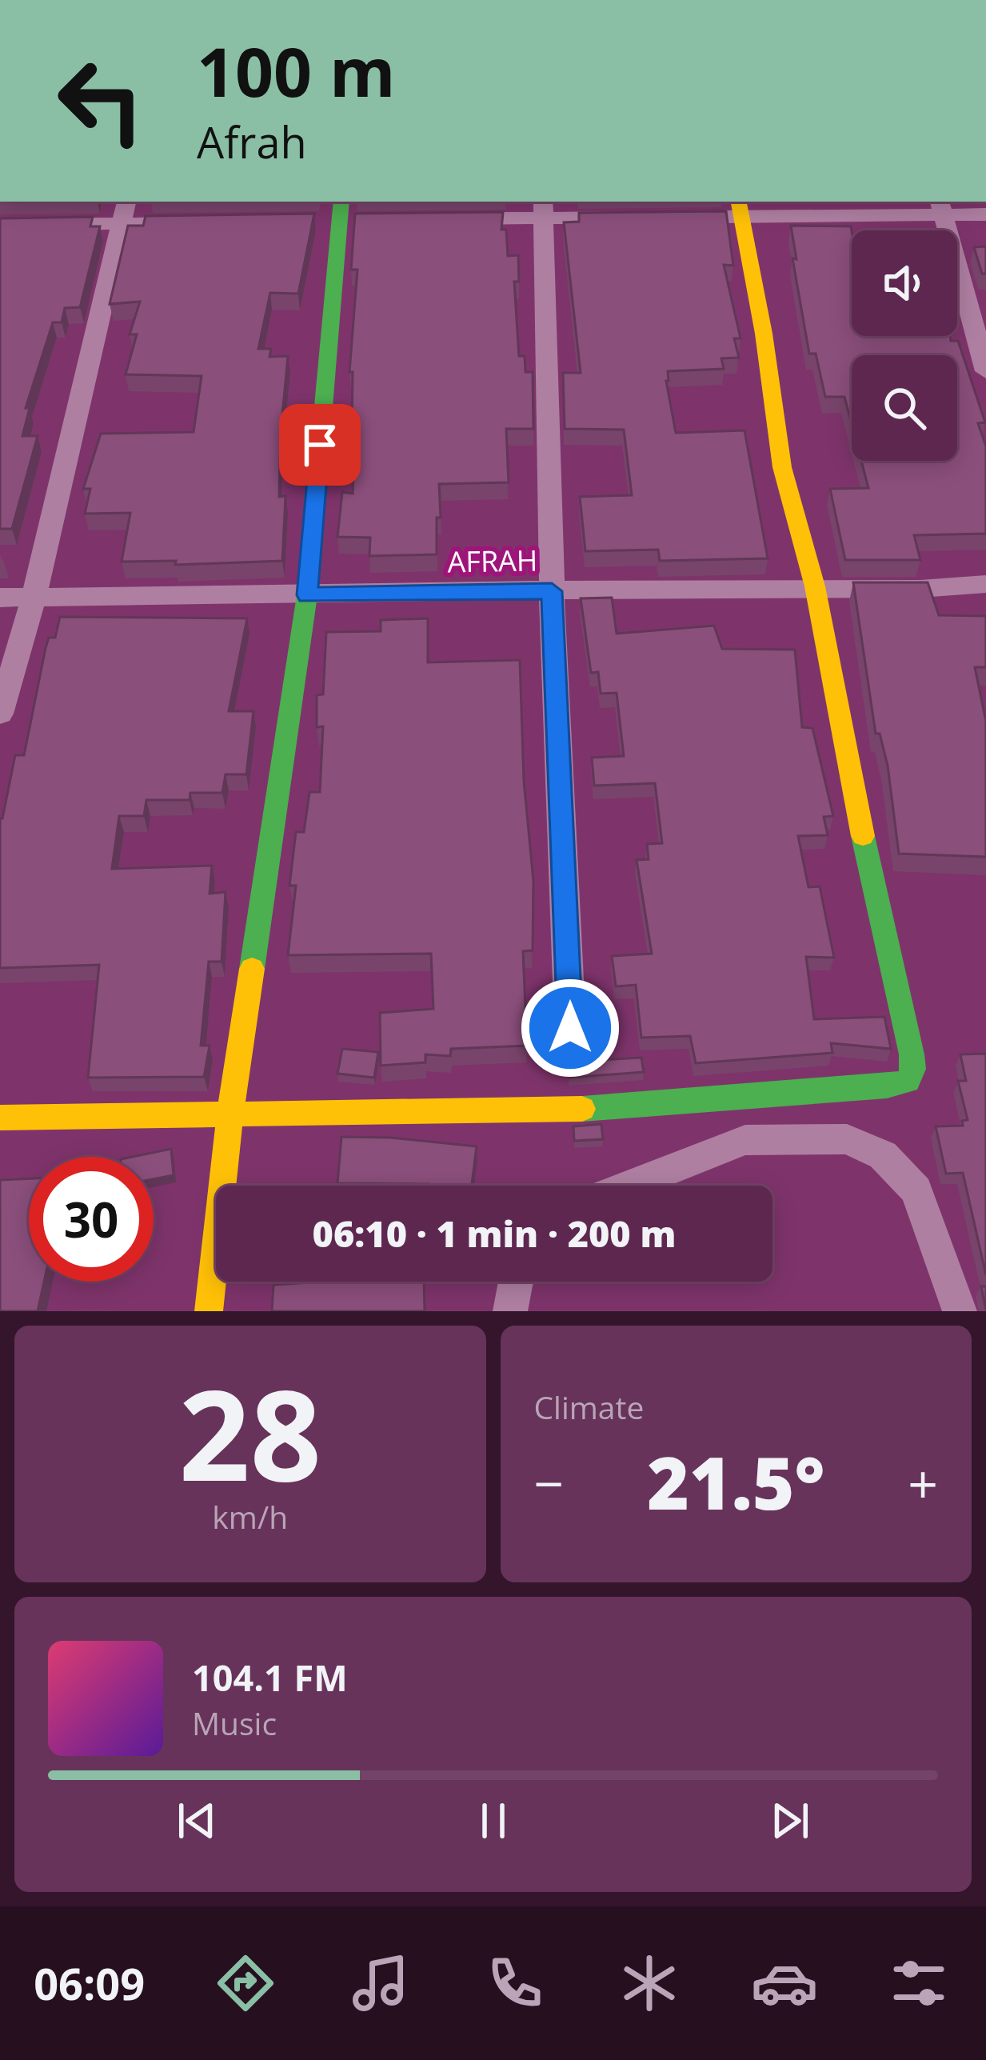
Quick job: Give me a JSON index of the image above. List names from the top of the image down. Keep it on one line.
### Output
{"streets":{"street":["AFRAH"]},"page":{"turn":["100 m","Afrah"],"limit":"30","trip":"06:10 · 1 min · 200 m","tile":[["28","km/h"],"Climate"],"heat":["−","21.5°","+"],"song":["104.1 FM","Music"],"tabs":"06:09"}}
